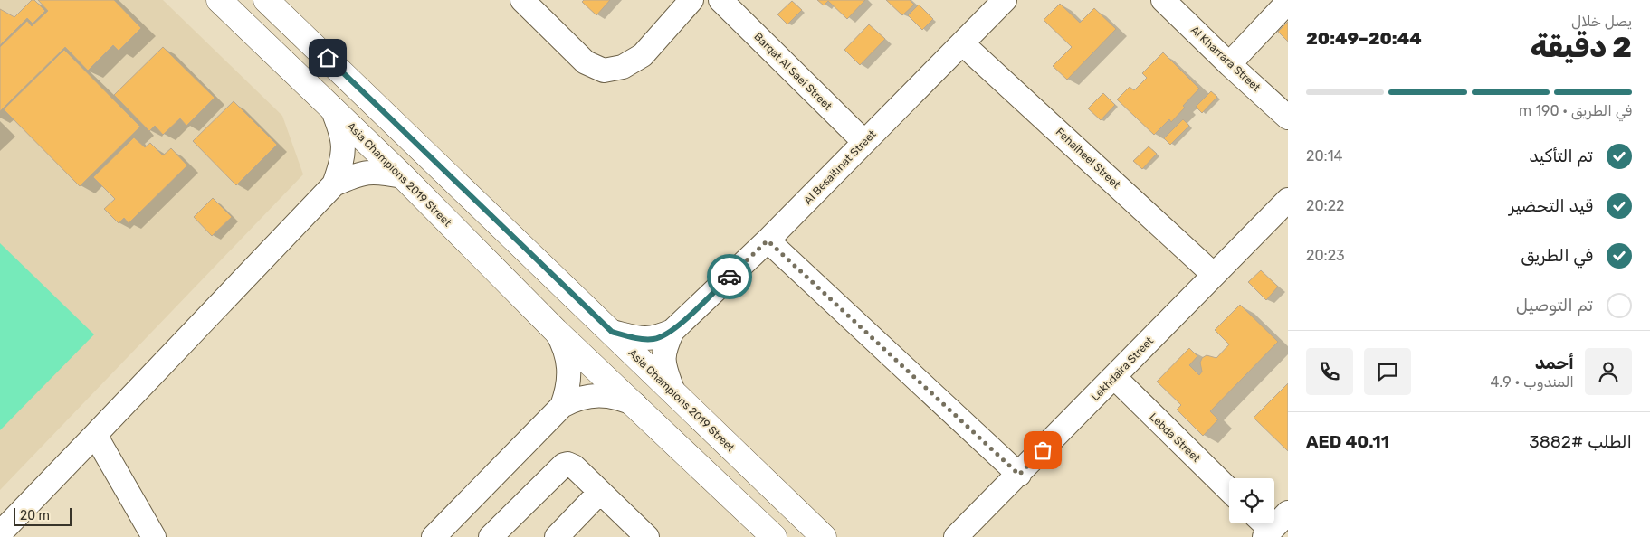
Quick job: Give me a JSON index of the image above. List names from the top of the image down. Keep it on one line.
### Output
{"streets":{"main road":["Asia Champions 2019 Street"],"street":["Al Kharrara Street","Barqat Al Saei Street","Fehaiheel Street","Al Besaitinat Street","Lekhdaira Street","Lebda Street"]},"crossings":[["Barqat Al Saei Street","Al Besaitinat Street"],["Fehaiheel Street","Al Besaitinat Street"],["Fehaiheel Street","Lekhdaira Street"],["Al Besaitinat Street","Asia Champions 2019 Street"],["Lekhdaira Street","Lebda Street"]],"scale_bar":"20 m","page":{"heading":["2 دقيقة","يصل خلال","20:44–20:49"],"panel":["أحمد","المندوب · 4.9","الطلب #3882","AED 40.11"],"bar":"في الطريق · 190 m","list":[["تم التأكيد","20:14"],["قيد التحضير","20:22"],["في الطريق","20:23"],"تم التوصيل"],"scale":"20 m"}}
